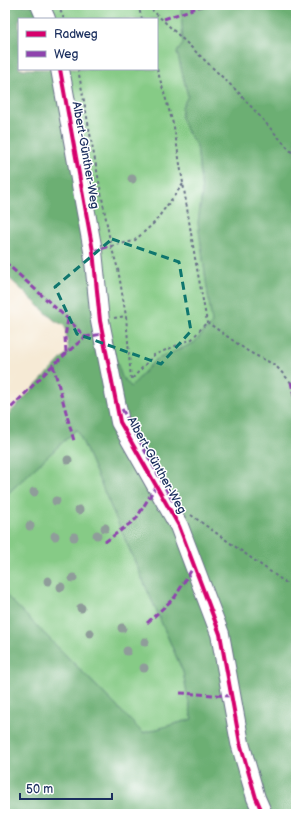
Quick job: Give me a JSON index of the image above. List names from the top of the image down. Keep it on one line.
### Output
{"streets":{"street":["Albert-Günther-Weg"]},"legend":["Radweg","Weg"],"scale_bar":"50 m"}
